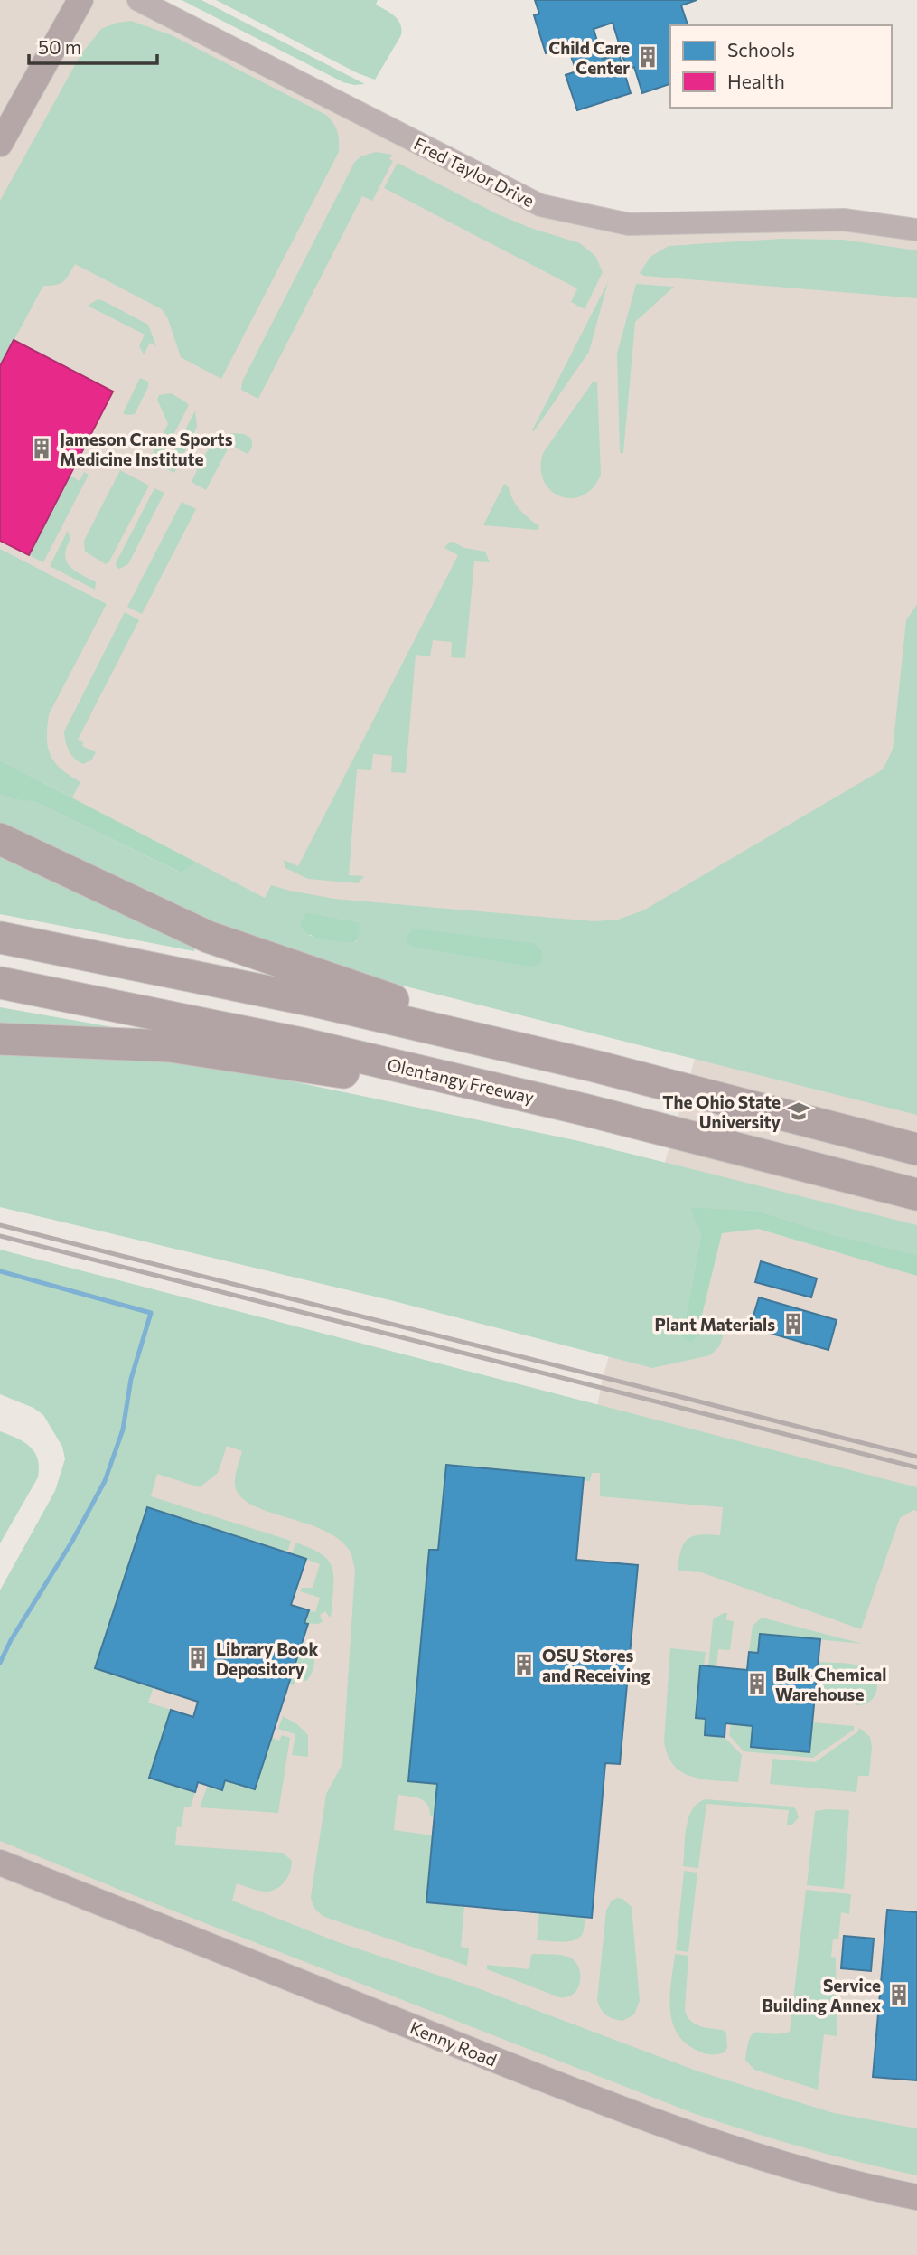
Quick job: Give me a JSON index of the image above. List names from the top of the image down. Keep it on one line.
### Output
{"streets":{"highway":["Olentangy Freeway"],"main road":["Kenny Road"],"street":["Fred Taylor Drive"]},"places":{"building":["Child Care Center","Jameson Crane Sports Medicine Institute","Plant Materials","Library Book Depository","OSU Stores and Receiving","Bulk Chemical Warehouse","Service Building Annex"],"school or university":["The Ohio State University"]},"legend":["Schools","Health"],"scale_bar":"50 m"}
